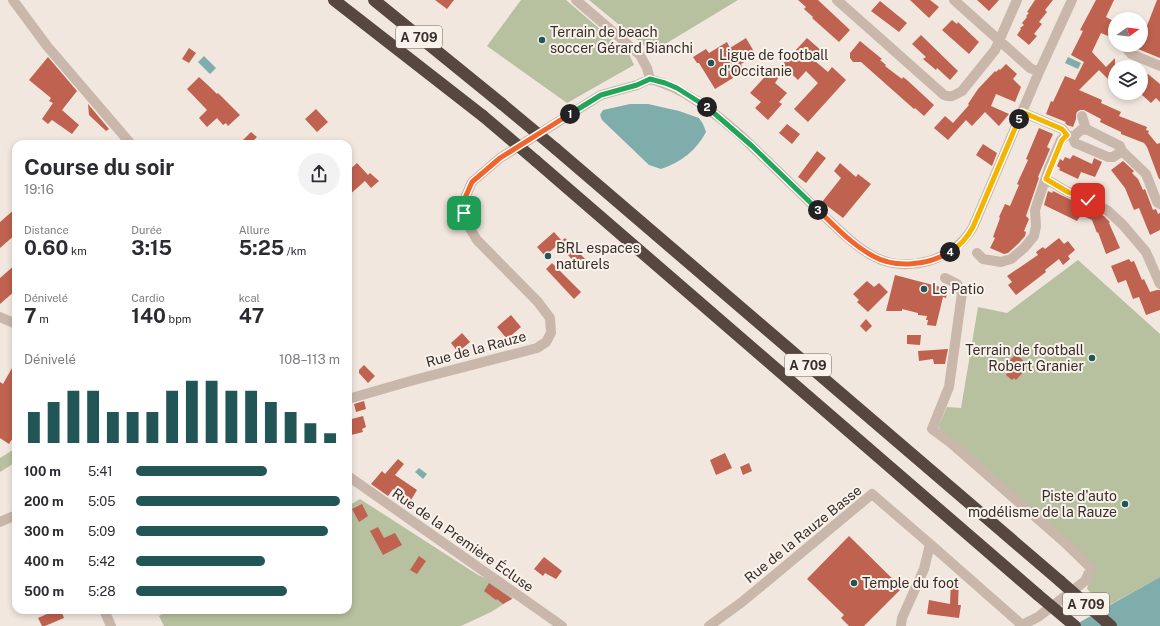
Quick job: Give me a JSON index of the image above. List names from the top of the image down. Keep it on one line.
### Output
{"streets":{"highway":["A 709"],"street":["Rue de la Rauze","Rue de la Rauze Basse","Rue de la Première Écluse"]},"places":["Terrain de beach soccer Gérard Bianchi","Ligue de football d'Occitanie","BRL espaces naturels","Le Patio","Terrain de football Robert Granier","Piste d'auto modélisme de la Rauze","Temple du foot"],"north":"right","page":{"pins":["2","1","5","3","4"],"heading":["Course du soir","19:16"],"stats":[["Distance","0.60 km"],["Durée","3:15"],["Allure","5:25 /km"],["Dénivelé","7 m"],["Cardio","140 bpm"],["kcal","47"]],"chart":["Dénivelé","108–113 m"],"list":[{"name":"100 m","note":"5:41"},{"name":"200 m","note":"5:05"},{"name":"300 m","note":"5:09"},{"name":"400 m","note":"5:42"},{"name":"500 m","note":"5:28"}]}}
